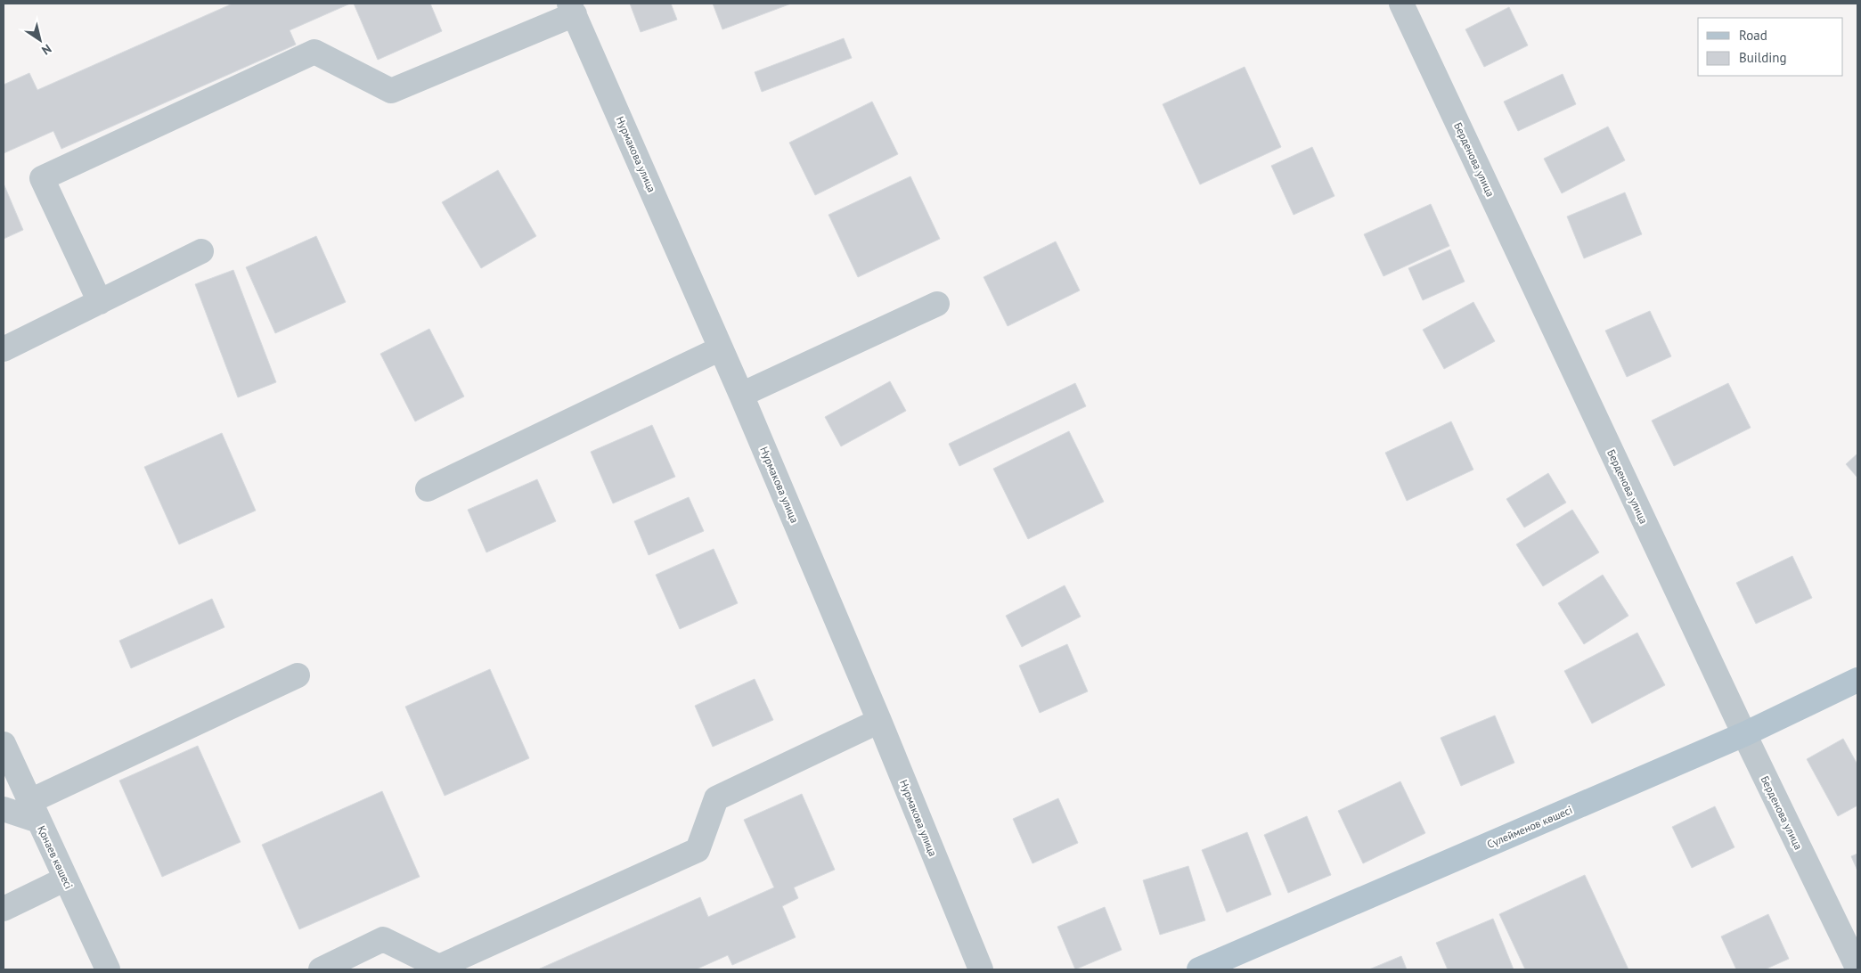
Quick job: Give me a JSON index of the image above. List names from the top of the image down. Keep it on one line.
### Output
{"streets":{"main road":["Сүлейменов көшесі"],"street":["Нурмакова улица","Берденова улица","Қонаев көшесі"]},"crossings":[["Берденова улица","Сүлейменов көшесі"]],"legend":["Road","Building"],"north":"bottom right"}
